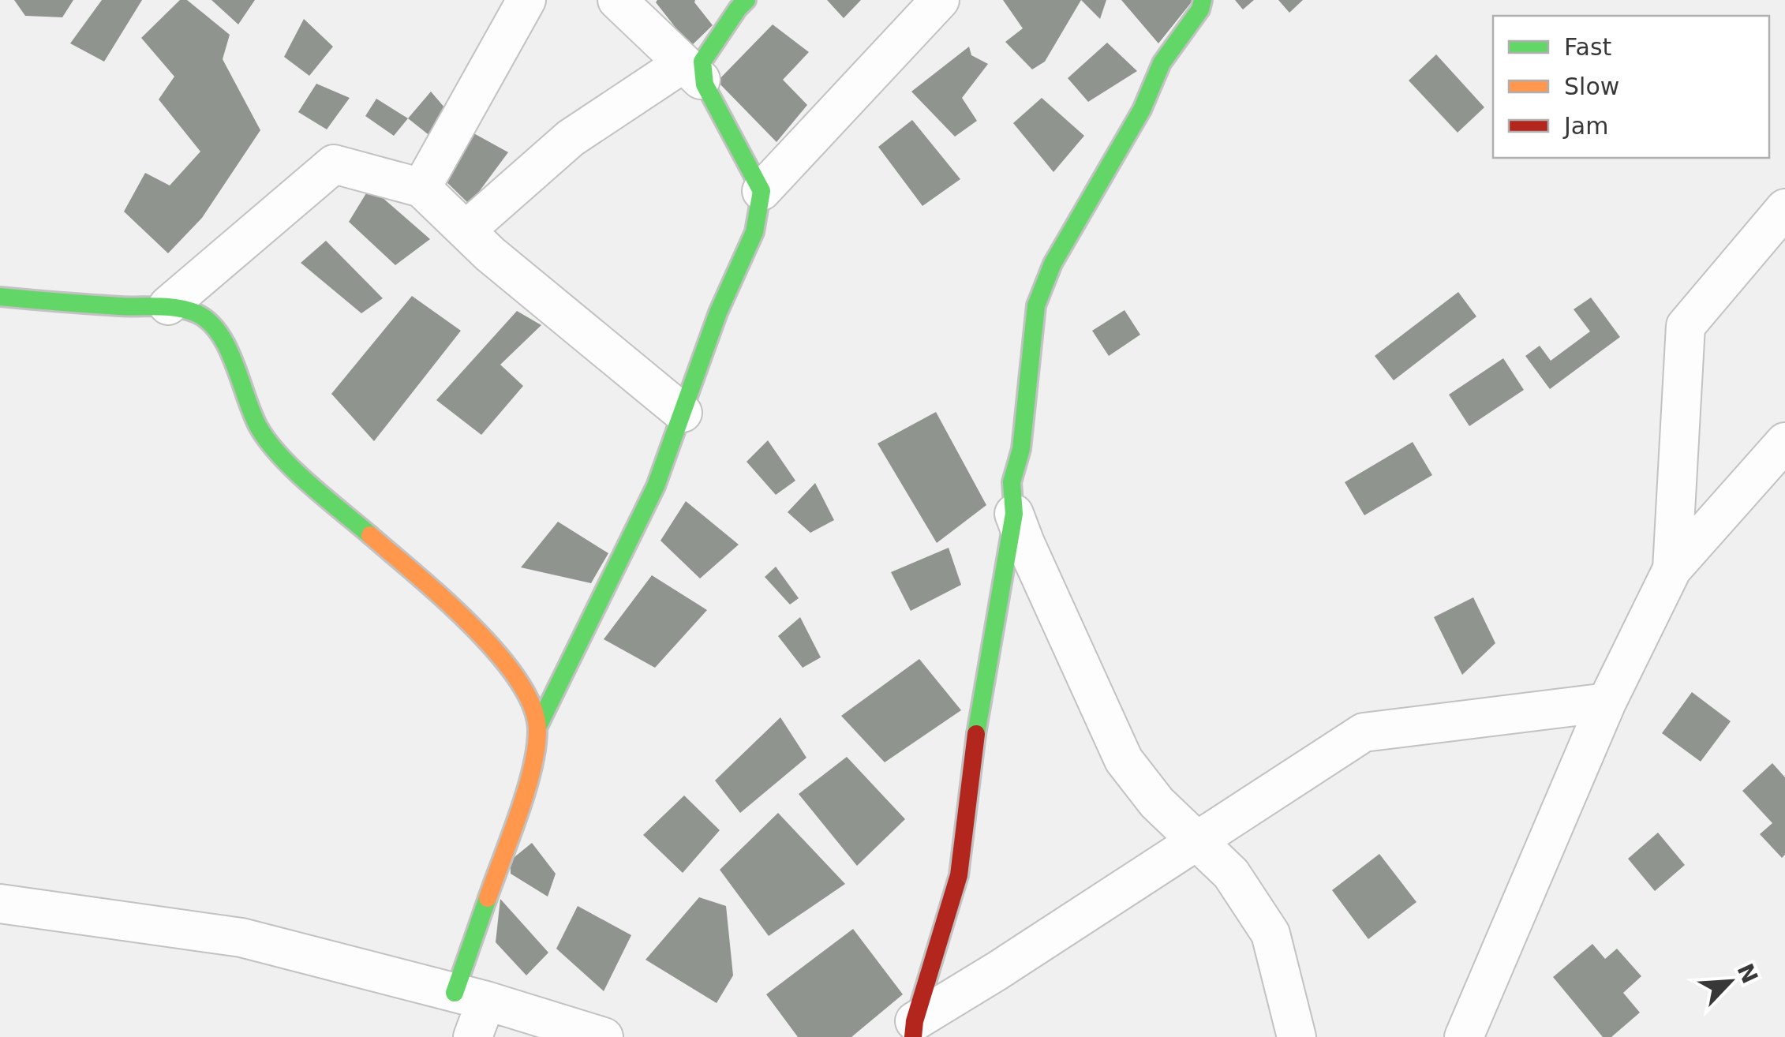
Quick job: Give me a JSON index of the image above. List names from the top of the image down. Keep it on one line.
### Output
{"legend":["Fast","Slow","Jam"],"north":"top right"}
